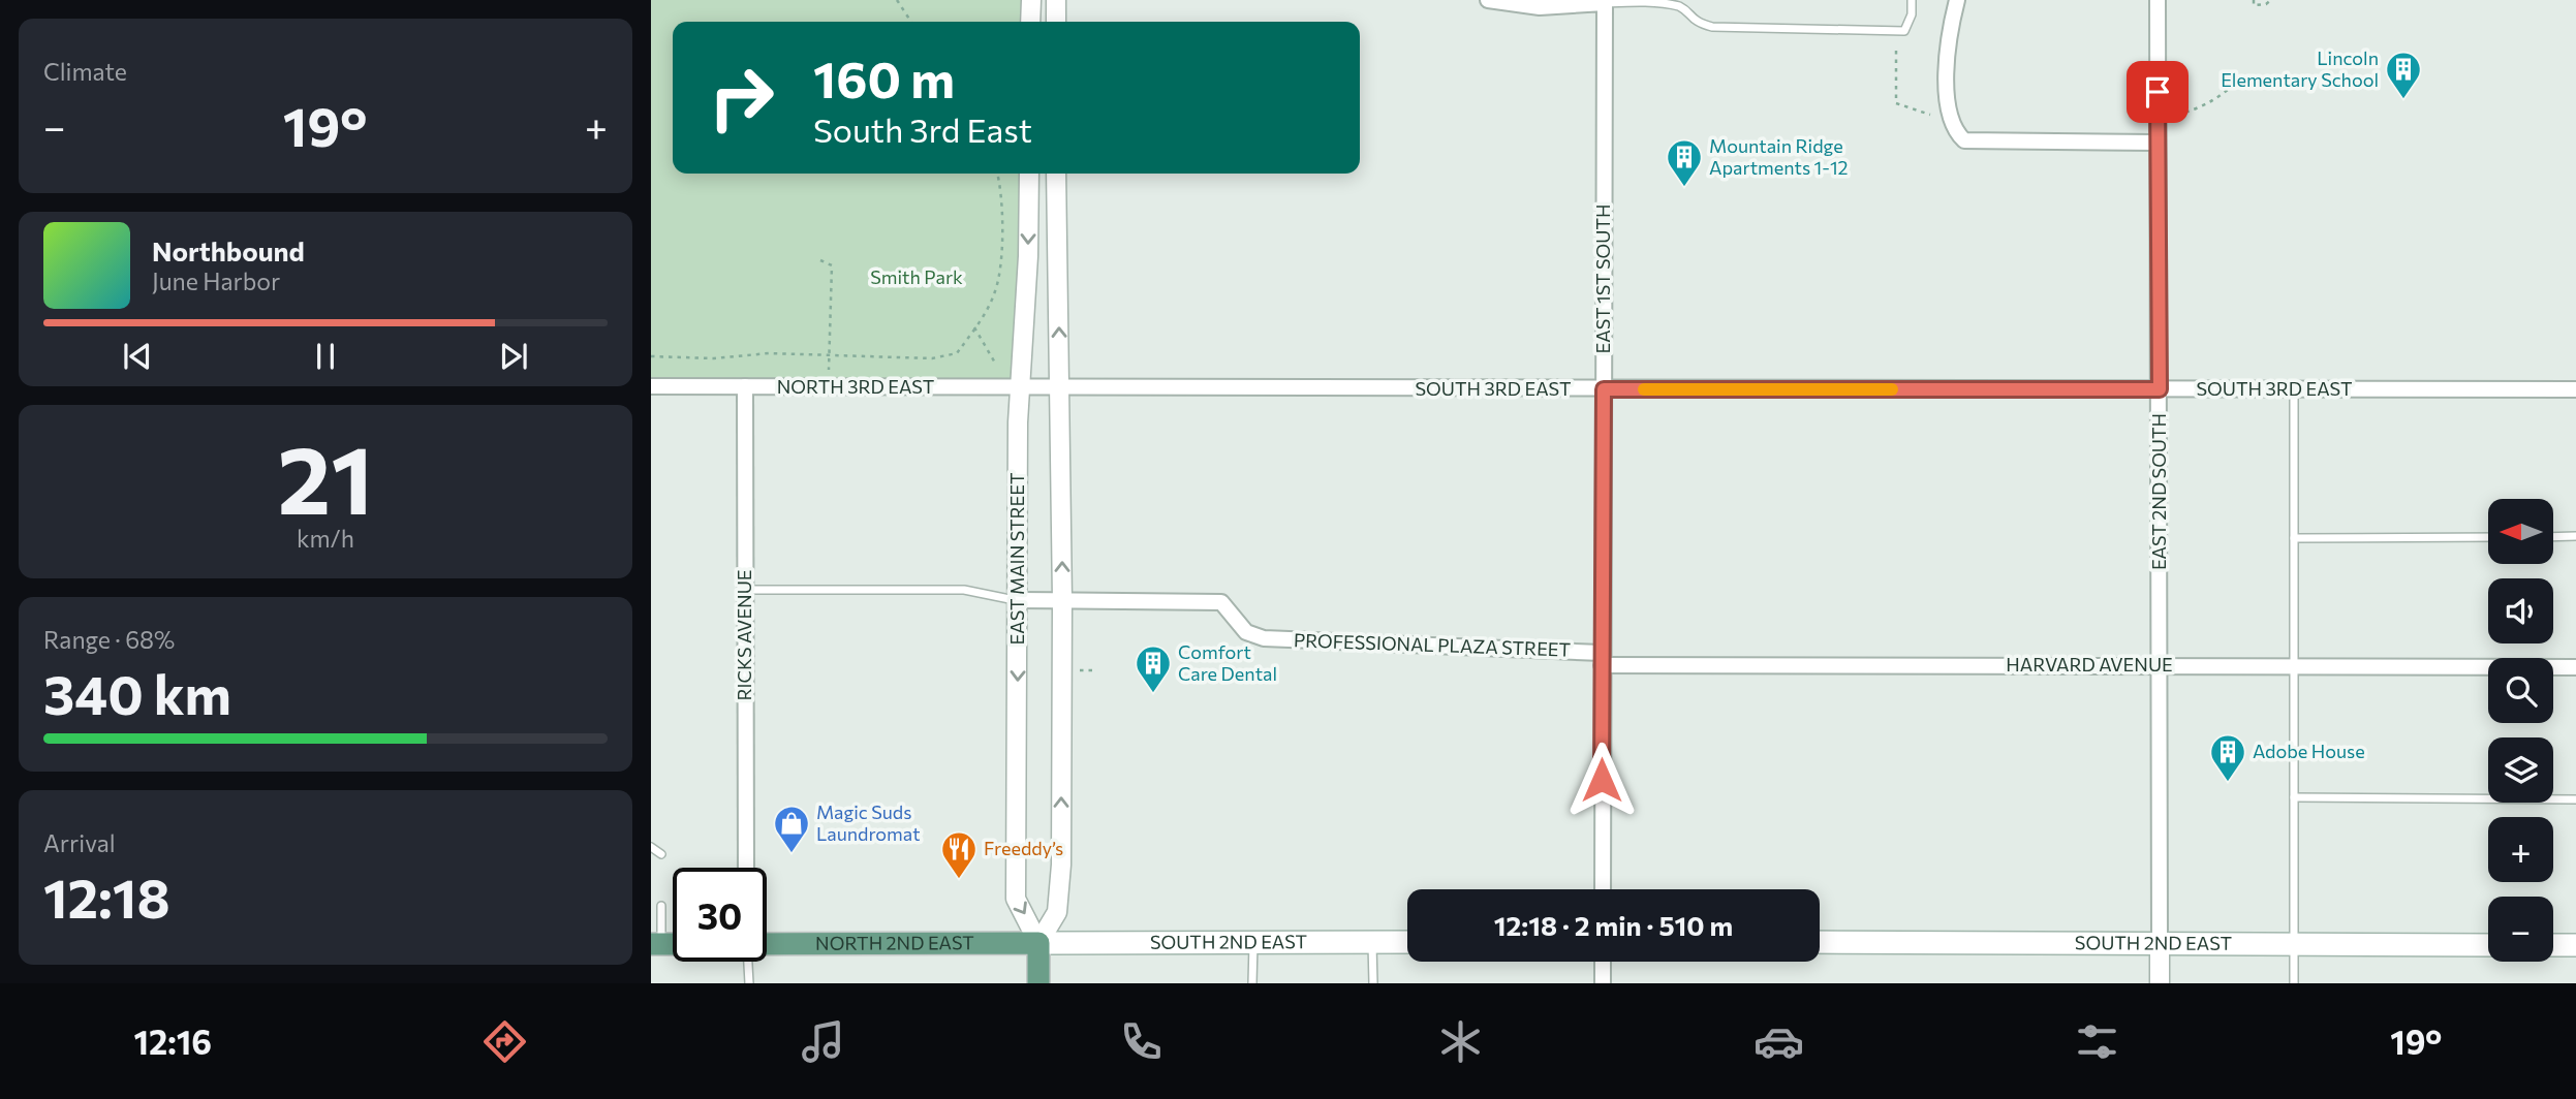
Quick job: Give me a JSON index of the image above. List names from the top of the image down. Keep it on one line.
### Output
{"streets":{"main road":["EAST MAIN STREET","SOUTH 2ND EAST","NORTH 2ND EAST"],"street":["EAST 1ST SOUTH","NORTH 3RD EAST","SOUTH 3RD EAST","EAST 2ND SOUTH","RICKS AVENUE","PROFESSIONAL PLAZA STREET","HARVARD AVENUE"]},"crossings":[["EAST 1ST SOUTH","SOUTH 3RD EAST"],["EAST 1ST SOUTH","PROFESSIONAL PLAZA STREET"],["EAST 1ST SOUTH","HARVARD AVENUE"],["NORTH 3RD EAST","SOUTH 3RD EAST"],["NORTH 3RD EAST","EAST MAIN STREET"],["NORTH 3RD EAST","RICKS AVENUE"],["SOUTH 3RD EAST","EAST 2ND SOUTH"],["EAST 2ND SOUTH","HARVARD AVENUE"],["EAST 2ND SOUTH","SOUTH 2ND EAST"],["EAST MAIN STREET","PROFESSIONAL PLAZA STREET"],["EAST MAIN STREET","SOUTH 2ND EAST"],["EAST MAIN STREET","NORTH 2ND EAST"],["PROFESSIONAL PLAZA STREET","HARVARD AVENUE"],["SOUTH 2ND EAST","NORTH 2ND EAST"]],"parks":["Smith Park"],"places":{"building":["Lincoln Elementary School","Mountain Ridge Apartments 1-12","Comfort Care Dental","Adobe House"],"shop":["Magic Suds Laundromat"],"restaurant":["Freeddy’s"]},"north":"left","page":{"tile":["Climate",["21","km/h"],["Range · 68%","340 km"],["Arrival","12:18"]],"turn":["160 m","South 3rd East"],"heat":["−","19°","+"],"song":["Northbound","June Harbor"],"map_buttons":["+","−"],"limit":"30","trip":"12:18 · 2 min · 510 m","tabs":["12:16","19°"]}}
